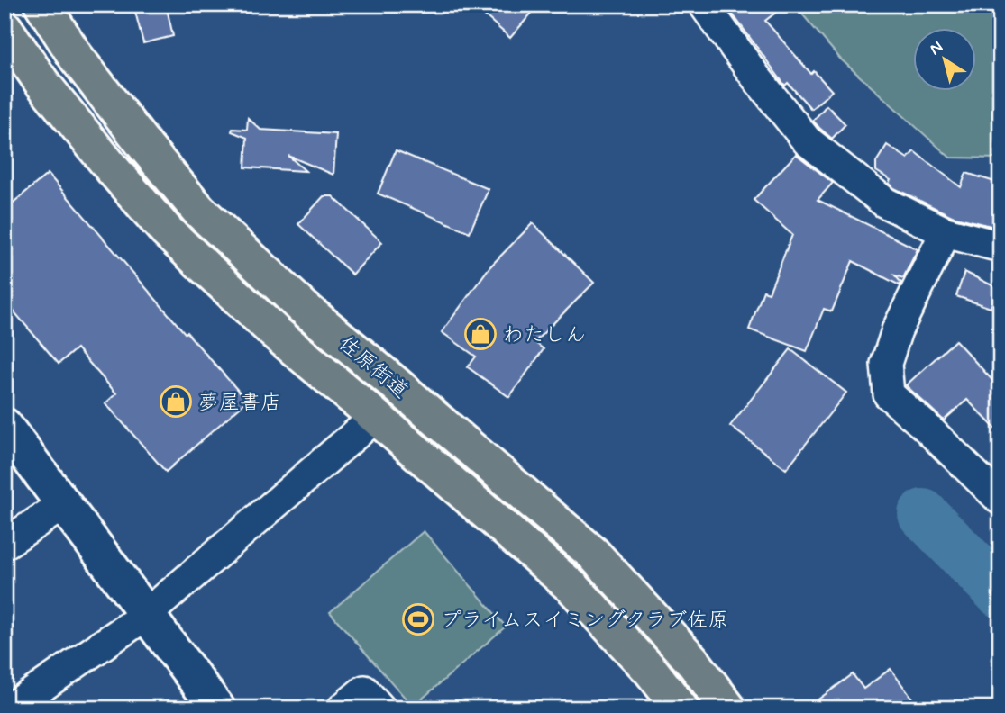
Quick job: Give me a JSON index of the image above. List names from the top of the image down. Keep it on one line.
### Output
{"streets":{"highway":["佐原街道"]},"places":{"shop":["わたしん","夢屋書店"],"sports":["プライムスイミングクラブ佐原"]},"north":"top left"}
